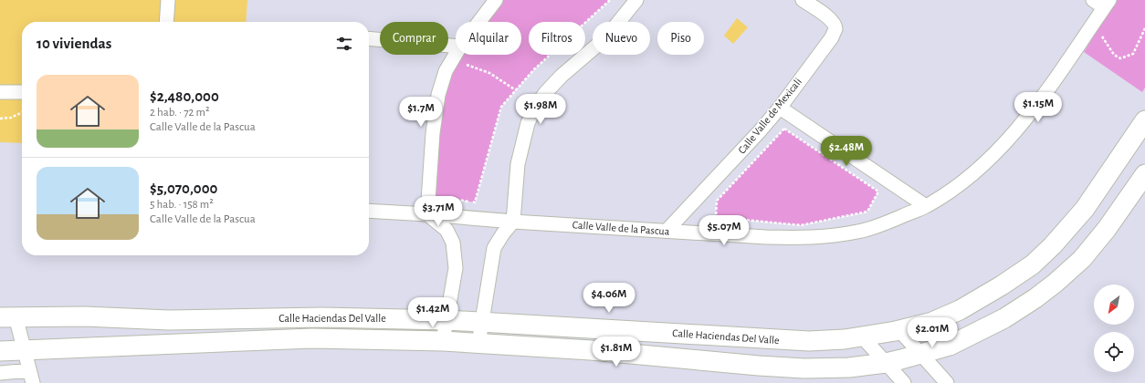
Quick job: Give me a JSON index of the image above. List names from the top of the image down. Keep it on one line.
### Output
{"streets":{"main road":["Calle Haciendas Del Valle"],"street":["Calle Valle de Mexicali","Calle Valle de la Pascua"]},"crossings":[["Calle Valle de Mexicali","Calle Valle de la Pascua"]],"north":"bottom left","page":{"chip":["Comprar","Alquilar","Filtros","Nuevo","Piso"],"heading":"10 viviendas","list":[{"name":"$2,480,000","note":"2 hab. · 72 m² · Calle Valle de la Pascua"},{"name":"$5,070,000","note":"5 hab. · 158 m² · Calle Valle de la Pascua"}],"price":["$1.15M","$1.98M","$1.7M","$2.48M","$3.71M","$5.07M","$4.06M","$1.42M","$2.01M","$1.81M"]}}
